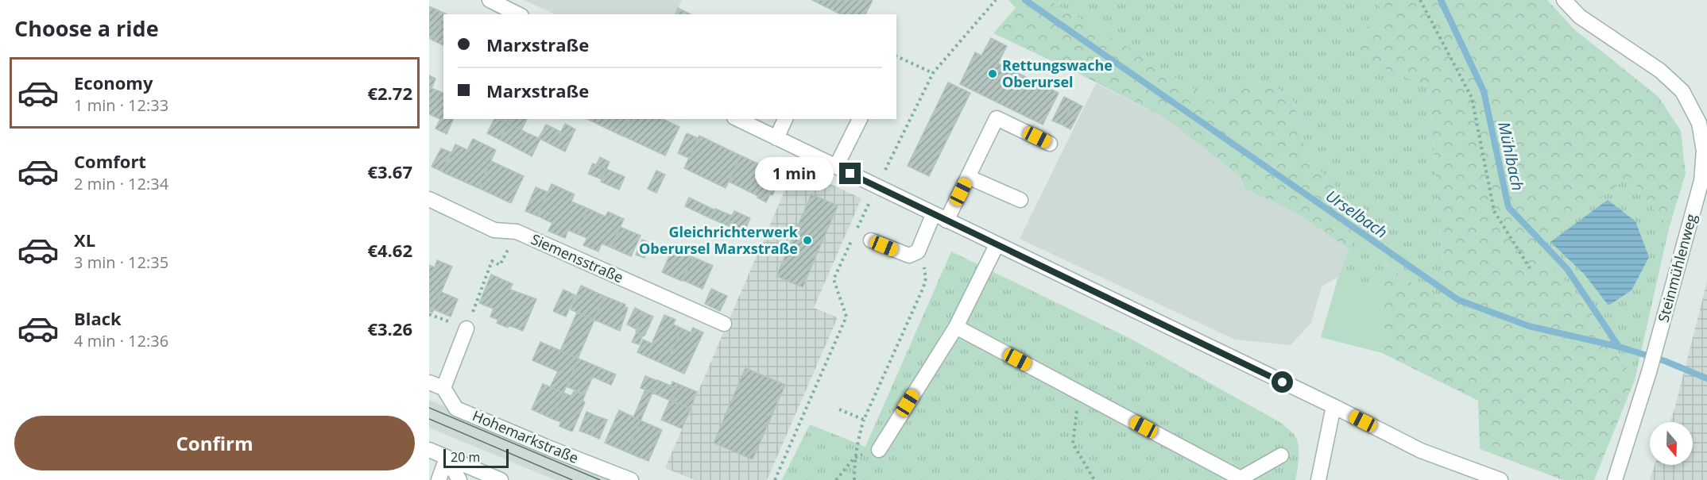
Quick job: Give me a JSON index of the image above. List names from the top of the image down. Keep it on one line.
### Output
{"streets":{"street":["Siemensstraße","Steinmühlenweg","Hohemarkstraße"]},"water":["Mühlbach","Urselbach"],"places":["Rettungswache Oberursel","Gleichrichterwerk Oberursel Marxstraße"],"scale_bar":"20 m","north":"bottom","page":{"heading":"Choose a ride","banner":["Marxstraße","Marxstraße"],"list":[{"name":"Economy","note":"1 min · 12:33","value":"€2.72"},{"name":"Comfort","note":"2 min · 12:34","value":"€3.67"},{"name":"XL","note":"3 min · 12:35","value":"€4.62"},{"name":"Black","note":"4 min · 12:36","value":"€3.26"}],"bubble":"1 min","buttons":"Confirm","scale":"20 m"}}
